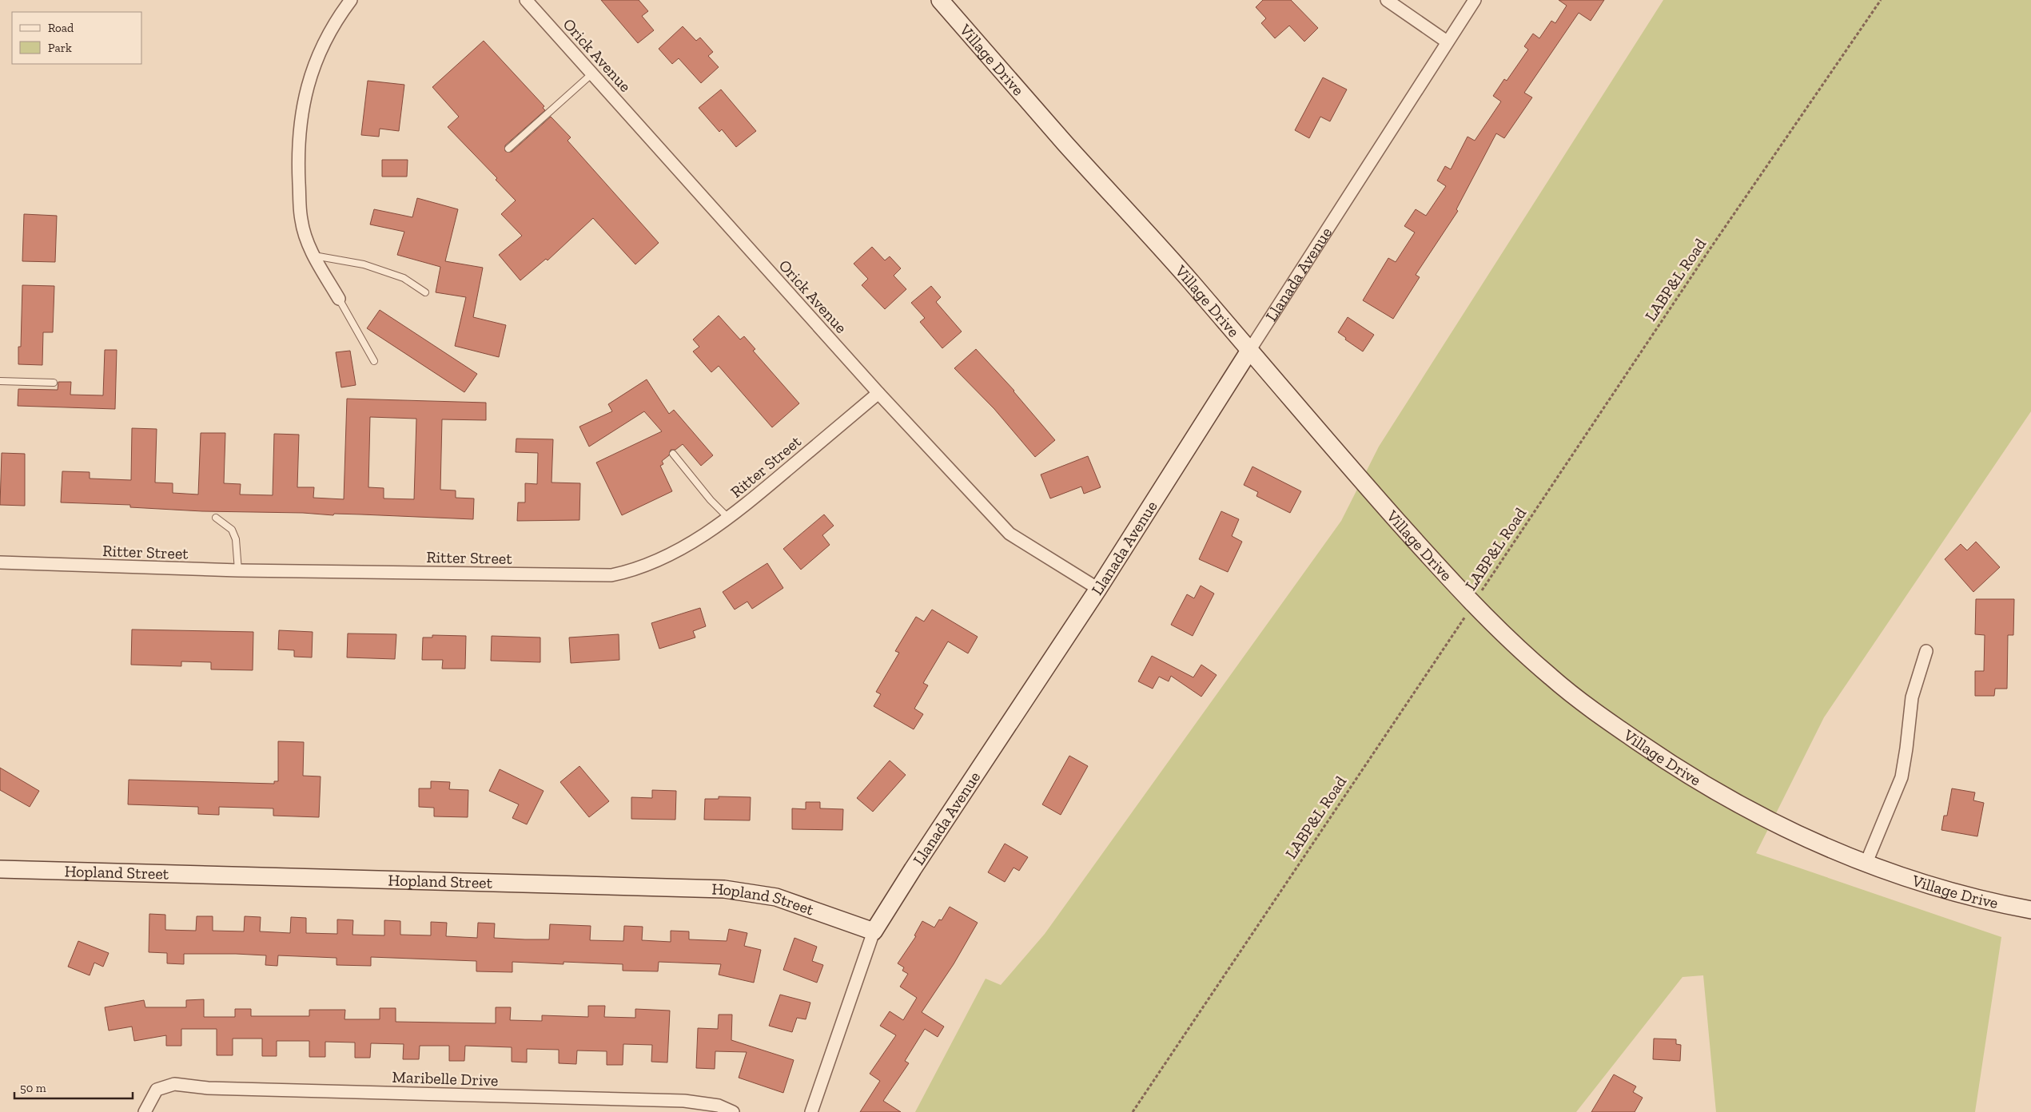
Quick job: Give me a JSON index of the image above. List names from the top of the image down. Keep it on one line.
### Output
{"streets":{"street":["Orick Avenue","Village Drive","Llanada Avenue","Ritter Street","Hopland Street","Maribelle Drive"],"path":["LABP&L Road"]},"crossings":[["Orick Avenue","Llanada Avenue"],["Orick Avenue","Ritter Street"],["Village Drive","Llanada Avenue"],["Village Drive","LABP&L Road"],["Llanada Avenue","Hopland Street"]],"legend":["Road","Park"],"scale_bar":"50 m"}
